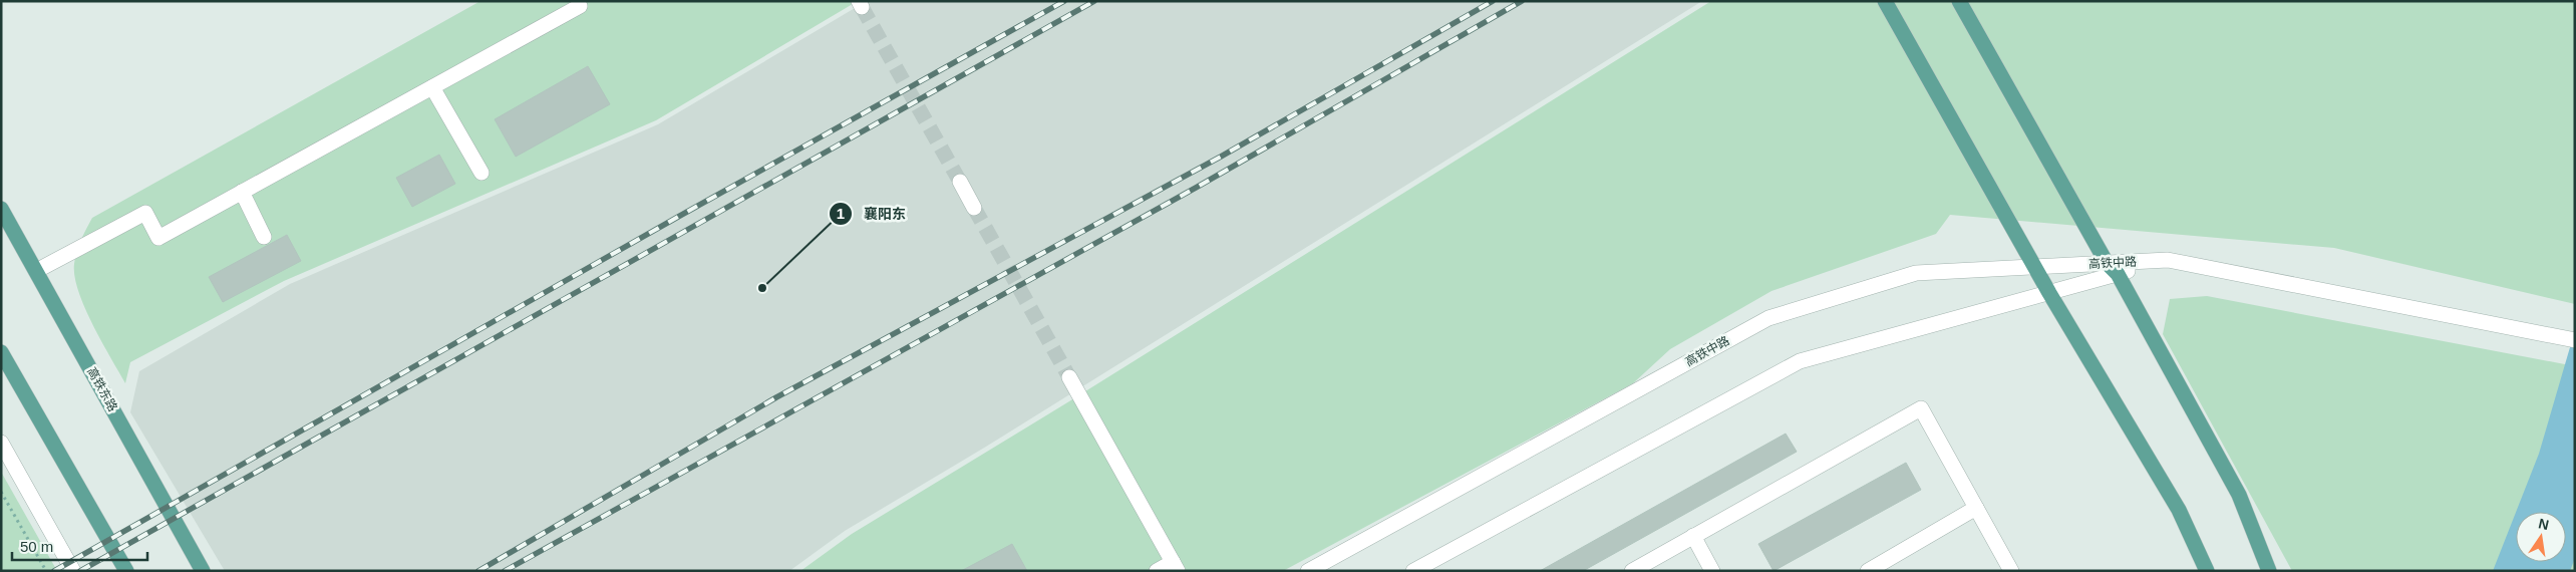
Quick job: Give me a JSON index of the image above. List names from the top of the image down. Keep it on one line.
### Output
{"streets":{"main road":["高铁东路"],"street":["高铁中路"]},"places":["襄阳东"],"scale_bar":"50 m","north":"top"}
